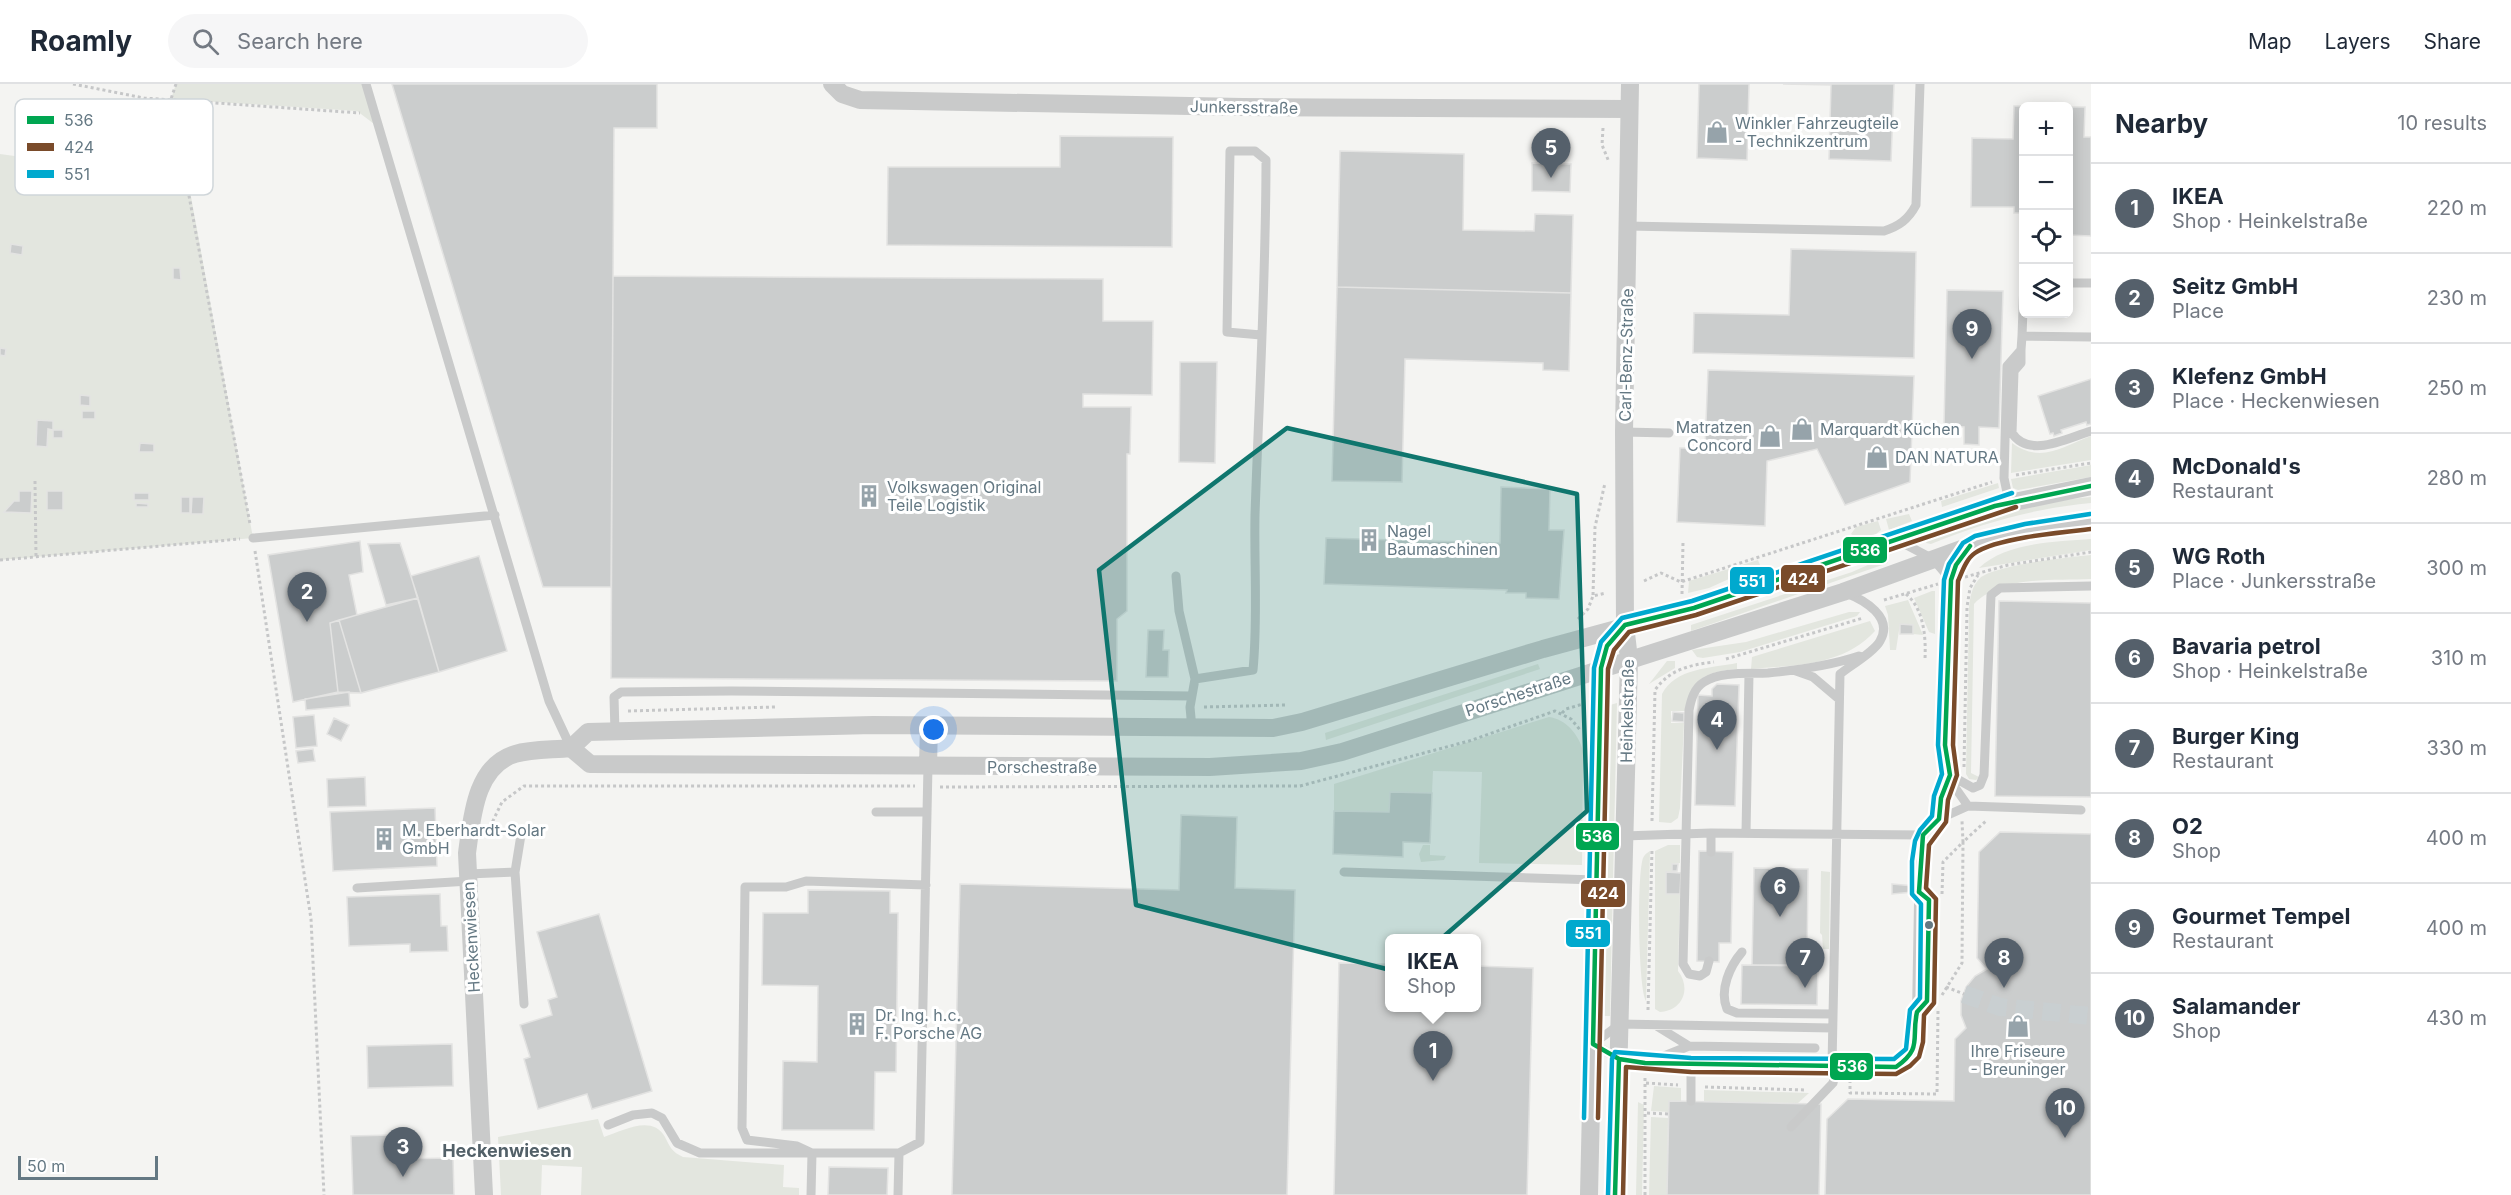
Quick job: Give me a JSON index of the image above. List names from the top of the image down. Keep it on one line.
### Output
{"streets":{"street":["Junkersstraße","Carl-Benz-Straße","Porschestraße","Heinkelstraße","Heckenwiesen"]},"crossings":[["Junkersstraße","Carl-Benz-Straße"],["Carl-Benz-Straße","Heinkelstraße"],["Porschestraße","Heinkelstraße"],["Porschestraße","Heckenwiesen"]],"districts":["Heckenwiesen"],"places":{"shop":["Winkler Fahrzeugteile - Technikzentrum","Marquardt Küchen","Matratzen Concord","DAN NATURA","Ihre Friseure - Breuninger"],"building":["Volkswagen Original Teile Logistik","Nagel Baumaschinen","M. Eberhardt-Solar GmbH","Dr. Ing. h.c. F. Porsche AG"]},"lines":["transit line 536","transit line 551","transit line 424"],"legend":["536","424","551"],"scale_bar":"50 m","page":{"header":"Roamly","search":"Search here","nav":["Map","Layers","Share"],"heading":["Nearby","10 results"],"map_buttons":["+","−"],"pins":["5","9","2","4","6","7","8","1","10","3"],"list":[{"mark":"1","name":"IKEA","note":"Shop · Heinkelstraße","value":"220 m"},{"mark":"2","name":"Seitz GmbH","note":"Place","value":"230 m"},{"mark":"3","name":"Klefenz GmbH","note":"Place · Heckenwiesen","value":"250 m"},{"mark":"4","name":"McDonald's","note":"Restaurant","value":"280 m"},{"mark":"5","name":"WG Roth","note":"Place · Junkersstraße","value":"300 m"},{"mark":"6","name":"Bavaria petrol","note":"Shop · Heinkelstraße","value":"310 m"},{"mark":"7","name":"Burger King","note":"Restaurant","value":"330 m"},{"mark":"8","name":"O2","note":"Shop","value":"400 m"},{"mark":"9","name":"Gourmet Tempel","note":"Restaurant","value":"400 m"},{"mark":"10","name":"Salamander","note":"Shop","value":"430 m"}],"popup":["IKEA","Shop"],"scale":"50 m"}}
